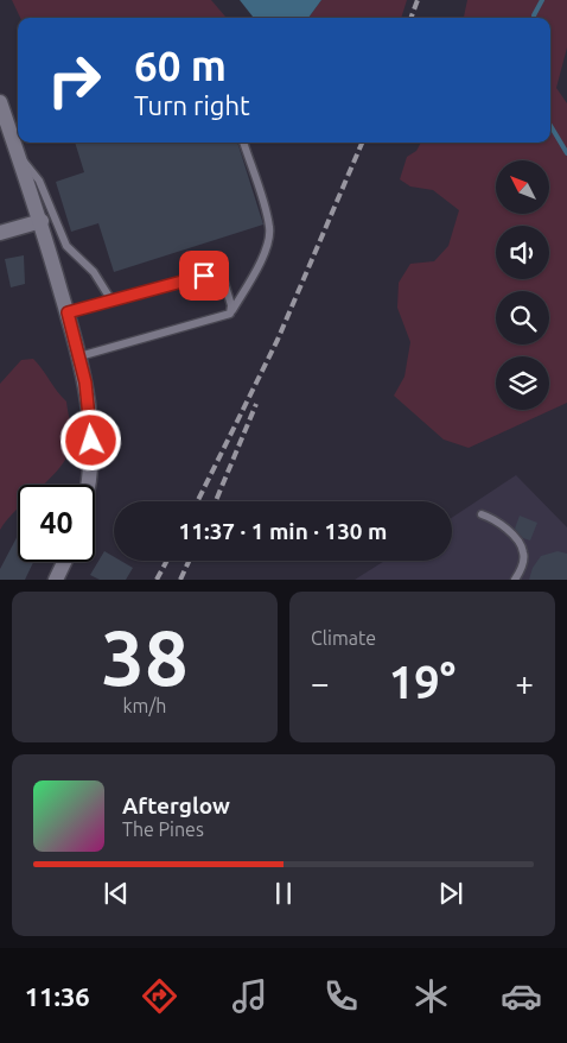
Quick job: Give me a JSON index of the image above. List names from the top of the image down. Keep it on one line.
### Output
{"north":"top left","page":{"turn":["60 m","Turn right"],"limit":"40","trip":"11:37 · 1 min · 130 m","tile":[["38","km/h"],"Climate"],"heat":["−","19°","+"],"song":["Afterglow","The Pines"],"tabs":"11:36"}}
